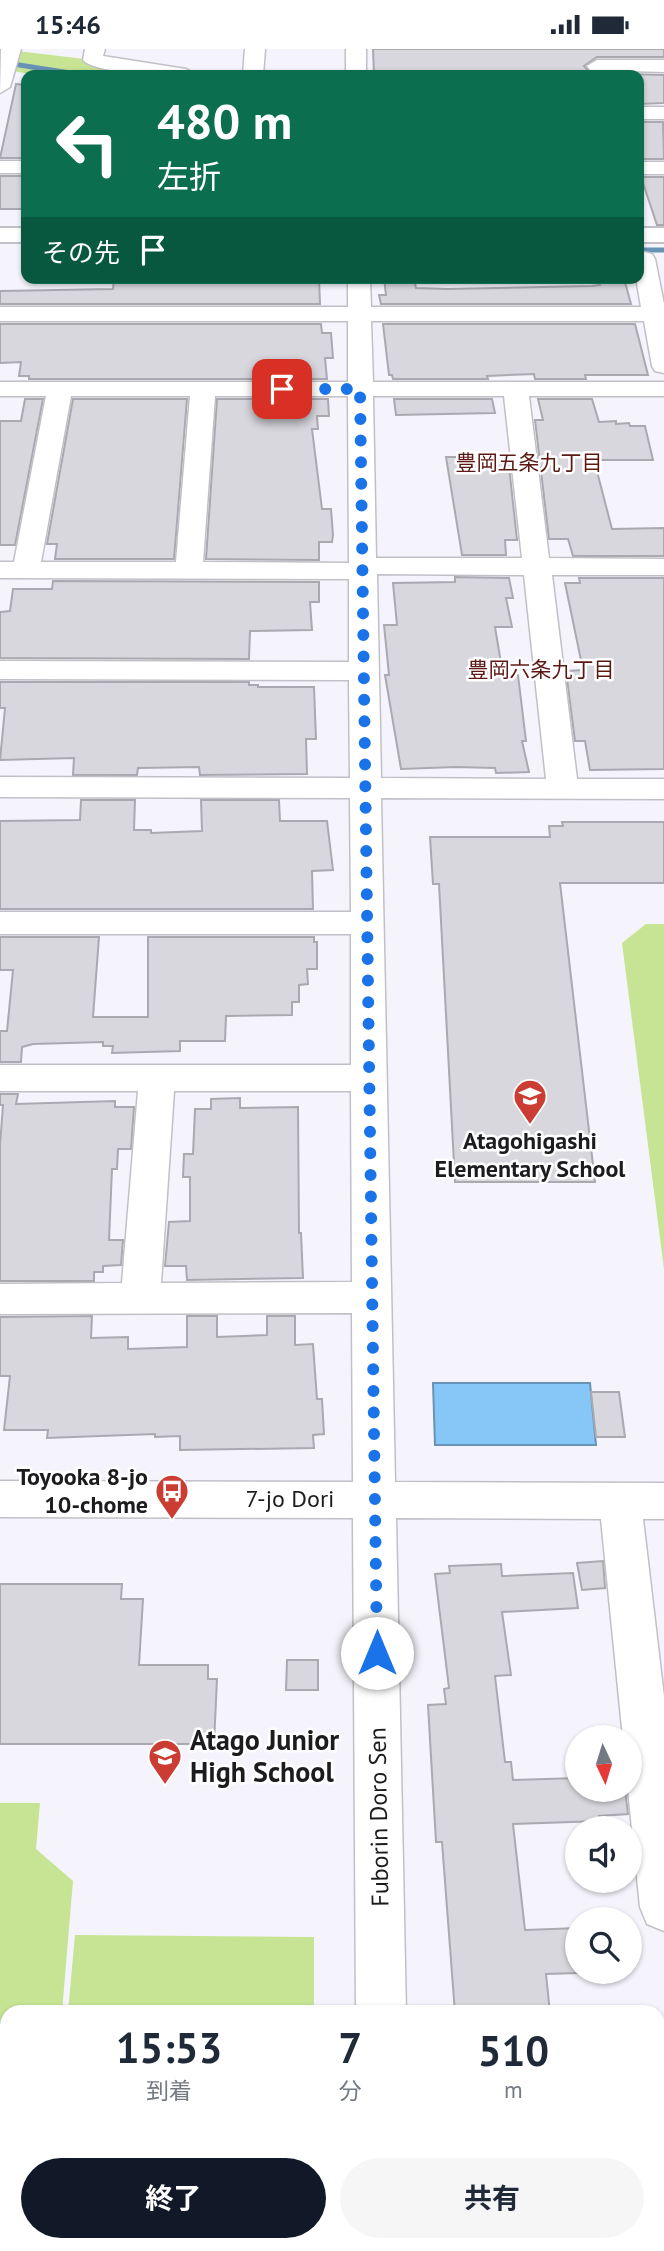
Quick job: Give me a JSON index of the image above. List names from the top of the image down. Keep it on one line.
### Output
{"streets":{"street":["7-jo Dori","Fuborin Doro Sen"]},"crossings":[["7-jo Dori","Fuborin Doro Sen"]],"districts":["豊岡五条九丁目","豊岡六条九丁目"],"places":{"school or university":["Atagohigashi Elementary School","Atago Junior High School"],"bus stop":["Toyooka 8-jo 10-chome"]},"north":"bottom","page":{"status":"15:46","turn":["480 m","左折"],"then":"その先","eta":["15:53","到着","7","分","510","m"],"buttons":["終了","共有"]}}
